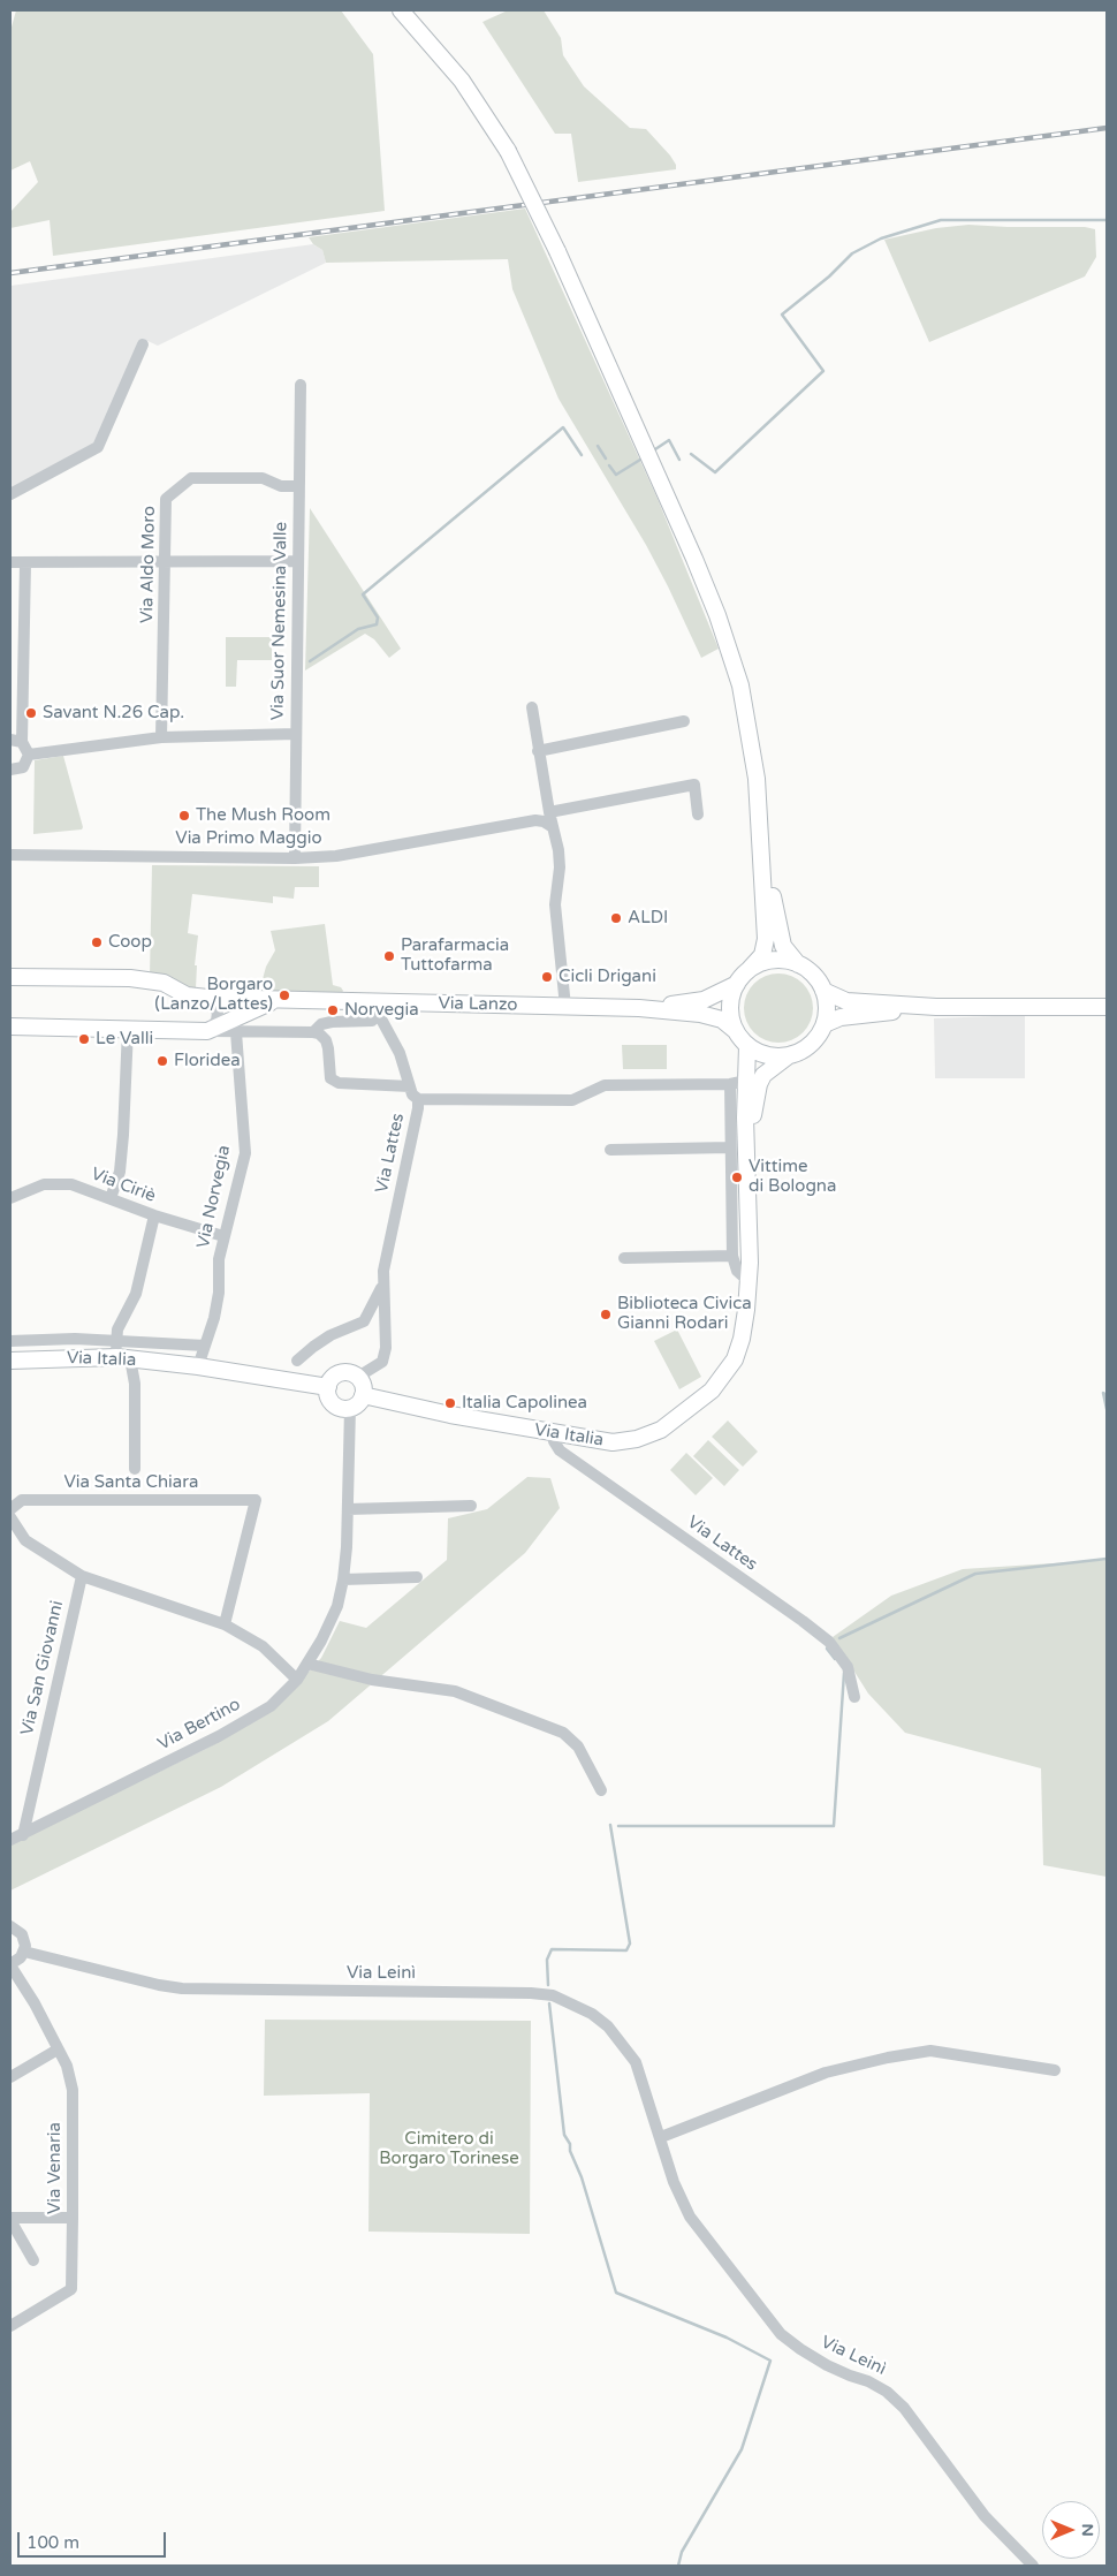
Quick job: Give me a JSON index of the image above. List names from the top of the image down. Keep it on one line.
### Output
{"streets":{"street":["Via Aldo Moro","Via Suor Nemesina Valle","Via Primo Maggio","Via Lanzo","Via Lattes","Via Ciriè","Via Norvegia","Via Italia","Via Santa Chiara","Via San Giovanni","Via Bertino","Via Leinì","Via Venaria"]},"crossings":[["Via Aldo Moro","Via Suor Nemesina Valle"],["Via Suor Nemesina Valle","Via Primo Maggio"],["Via Lanzo","Via Lattes"],["Via Lanzo","Via Italia"],["Via Lattes","Via Italia"],["Via Lattes","Via Bertino"],["Via Ciriè","Via Norvegia"],["Via Norvegia","Via Italia"],["Via Italia","Via Bertino"],["Via San Giovanni","Via Bertino"]],"parks":["Cimitero di Borgaro Torinese"],"places":["Savant N.26 Cap.","The Mush Room","ALDI","Coop","Parafarmacia Tuttofarma","Cicli Drigani","Borgaro (Lanzo/Lattes)","Norvegia","Le Valli","Floridea","Vittime di Bologna","Biblioteca Civica Gianni Rodari","Italia Capolinea"],"scale_bar":"100 m","north":"right"}
